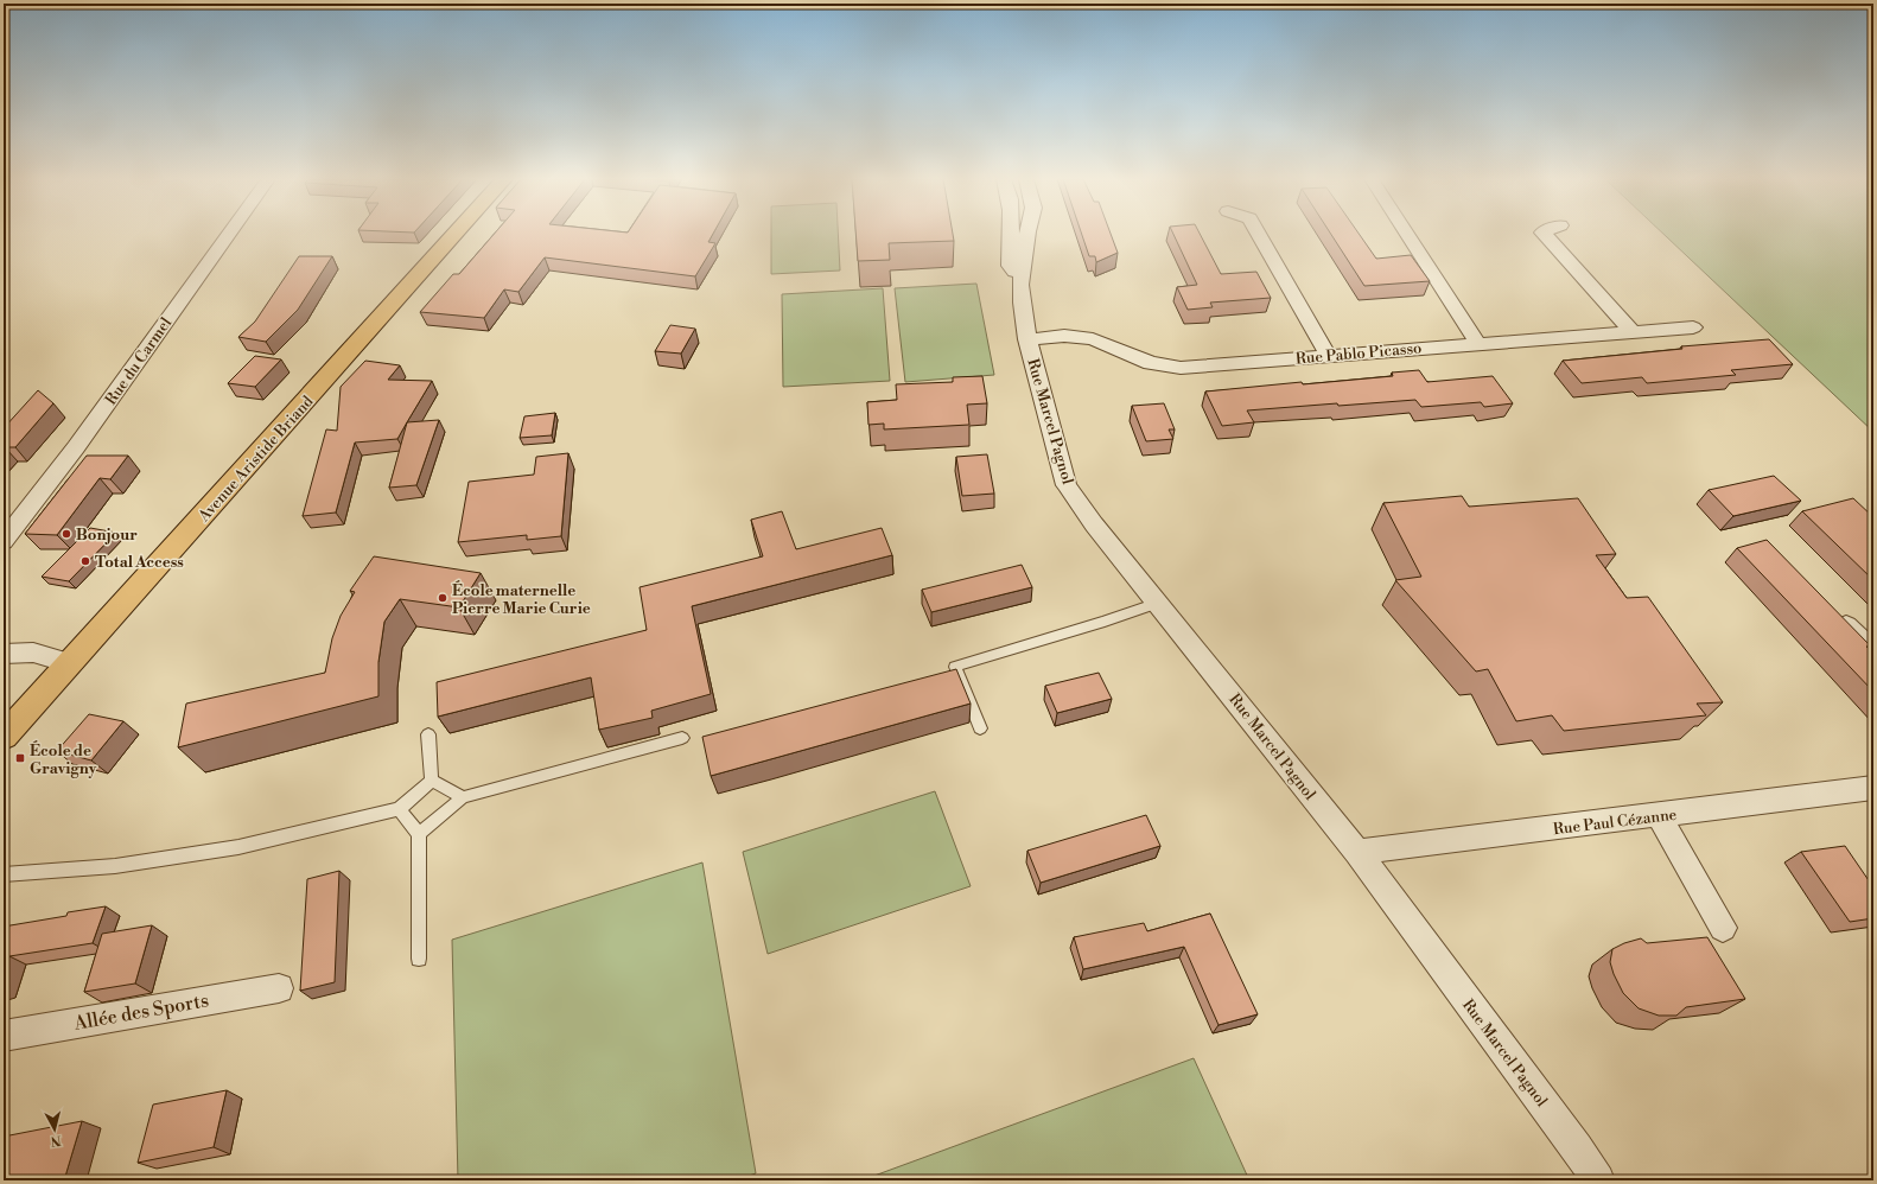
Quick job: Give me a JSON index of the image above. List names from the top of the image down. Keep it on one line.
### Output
{"streets":{"main road":["Avenue Aristide Briand"],"street":["Rue Pablo Picasso","Rue du Carmel","Rue Marcel Pagnol","Rue Paul Cézanne","Allée des Sports"]},"crossings":[["Rue Pablo Picasso","Rue Marcel Pagnol"],["Rue Marcel Pagnol","Rue Paul Cézanne"]],"places":{"other":["Bonjour","Total Access","École maternelle Pierre Marie Curie"],"transit":["École de Gravigny"]},"north":"bottom"}
